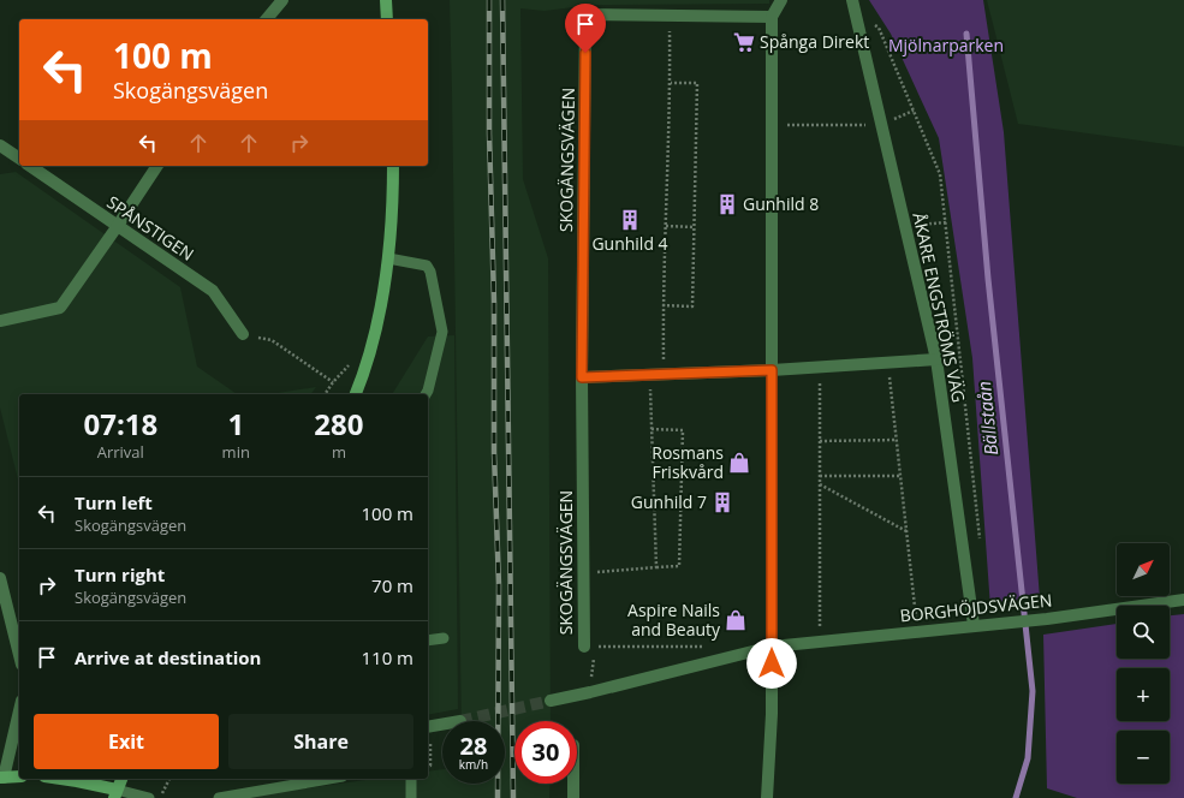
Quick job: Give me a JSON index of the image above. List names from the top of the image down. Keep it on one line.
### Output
{"streets":{"street":["SKOGÄNGSVÄGEN","SPÅNSTIGEN","ÅKARE ENGSTRÖMS VÄG","BORGHÖJDSVÄGEN"]},"crossings":[["ÅKARE ENGSTRÖMS VÄG","BORGHÖJDSVÄGEN"]],"water":["Bällstaån"],"parks":["Mjölnarparken"],"places":{"supermarket":["Spånga Direkt"],"building":["Gunhild 8","Gunhild 4","Gunhild 7"],"shop":["Rosmans Friskvård","Aspire Nails and Beauty"]},"north":"top right","page":{"turn":["100 m","Skogängsvägen"],"eta":["07:18","Arrival","1","min","280","m"],"list":[{"name":"Turn left","note":"Skogängsvägen","value":"100 m"},{"name":"Turn right","note":"Skogängsvägen","value":"70 m"},{"name":"Arrive at destination","value":"110 m"}],"map_buttons":["+","−"],"buttons":["Exit","Share"],"speed":"28 km/h","limit":"30"}}
